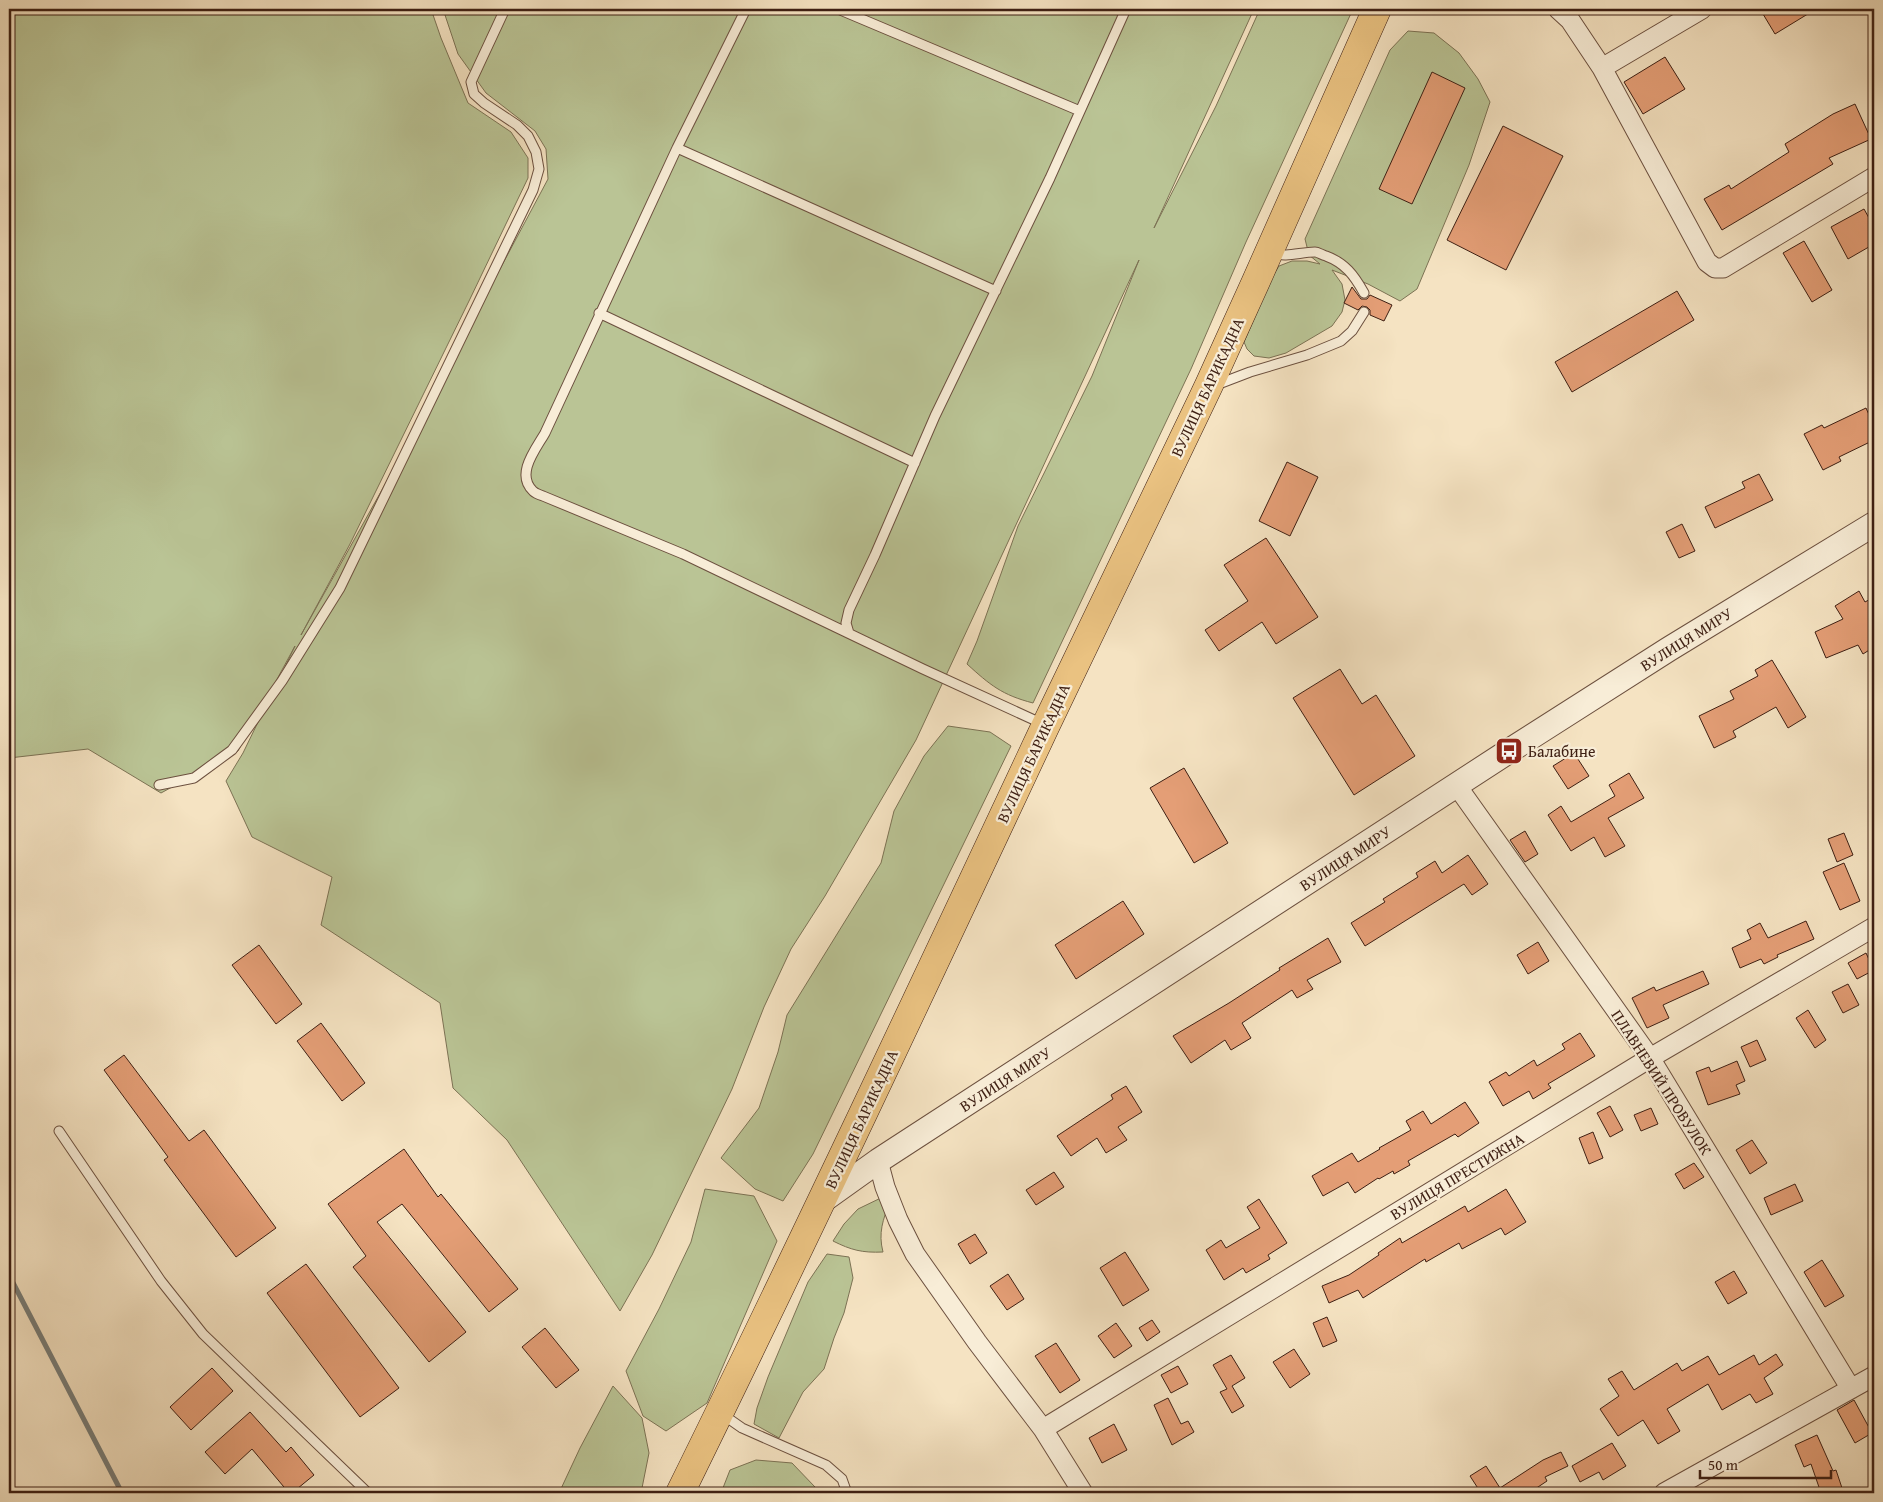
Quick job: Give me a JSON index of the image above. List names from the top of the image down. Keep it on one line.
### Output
{"streets":{"main road":["ВУЛИЦЯ БАРИКАДНА"],"street":["ВУЛИЦЯ МИРУ","ПЛАВНЕВИЙ ПРОВУЛОК","ВУЛИЦЯ ПРЕСТИЖНА"]},"crossings":[["ВУЛИЦЯ БАРИКАДНА","ВУЛИЦЯ МИРУ"],["ВУЛИЦЯ МИРУ","ПЛАВНЕВИЙ ПРОВУЛОК"],["ПЛАВНЕВИЙ ПРОВУЛОК","ВУЛИЦЯ ПРЕСТИЖНА"]],"places":{"bus stop":["Балабине"]},"scale_bar":"50 m"}
